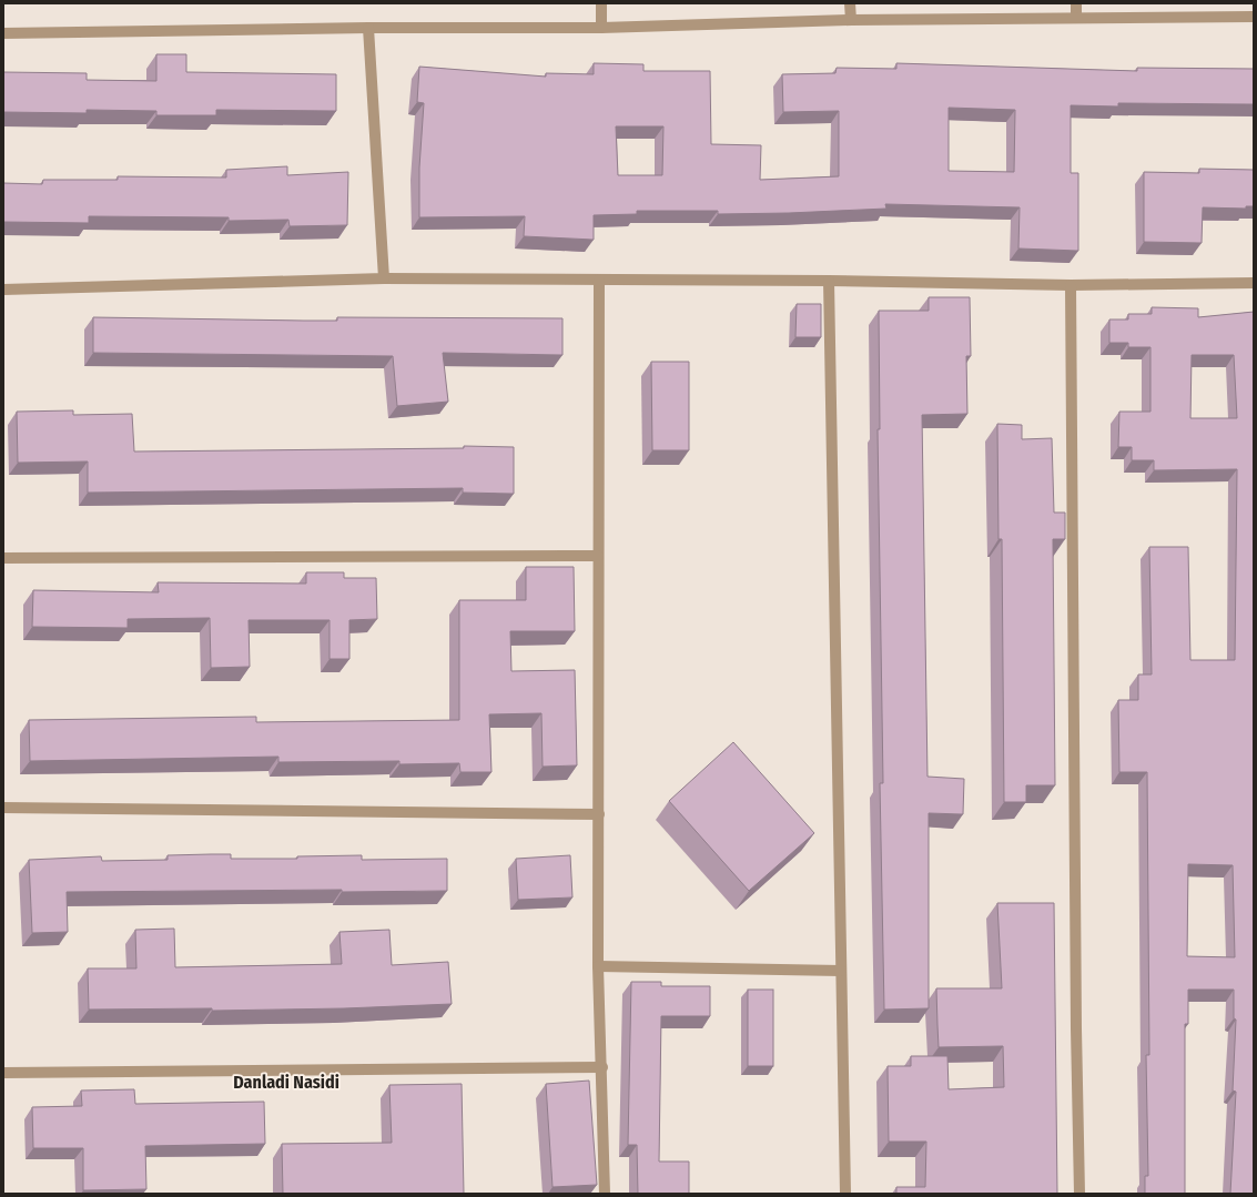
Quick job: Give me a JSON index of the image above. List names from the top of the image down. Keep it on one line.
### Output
{"districts":["Danladi Nasidi"]}
